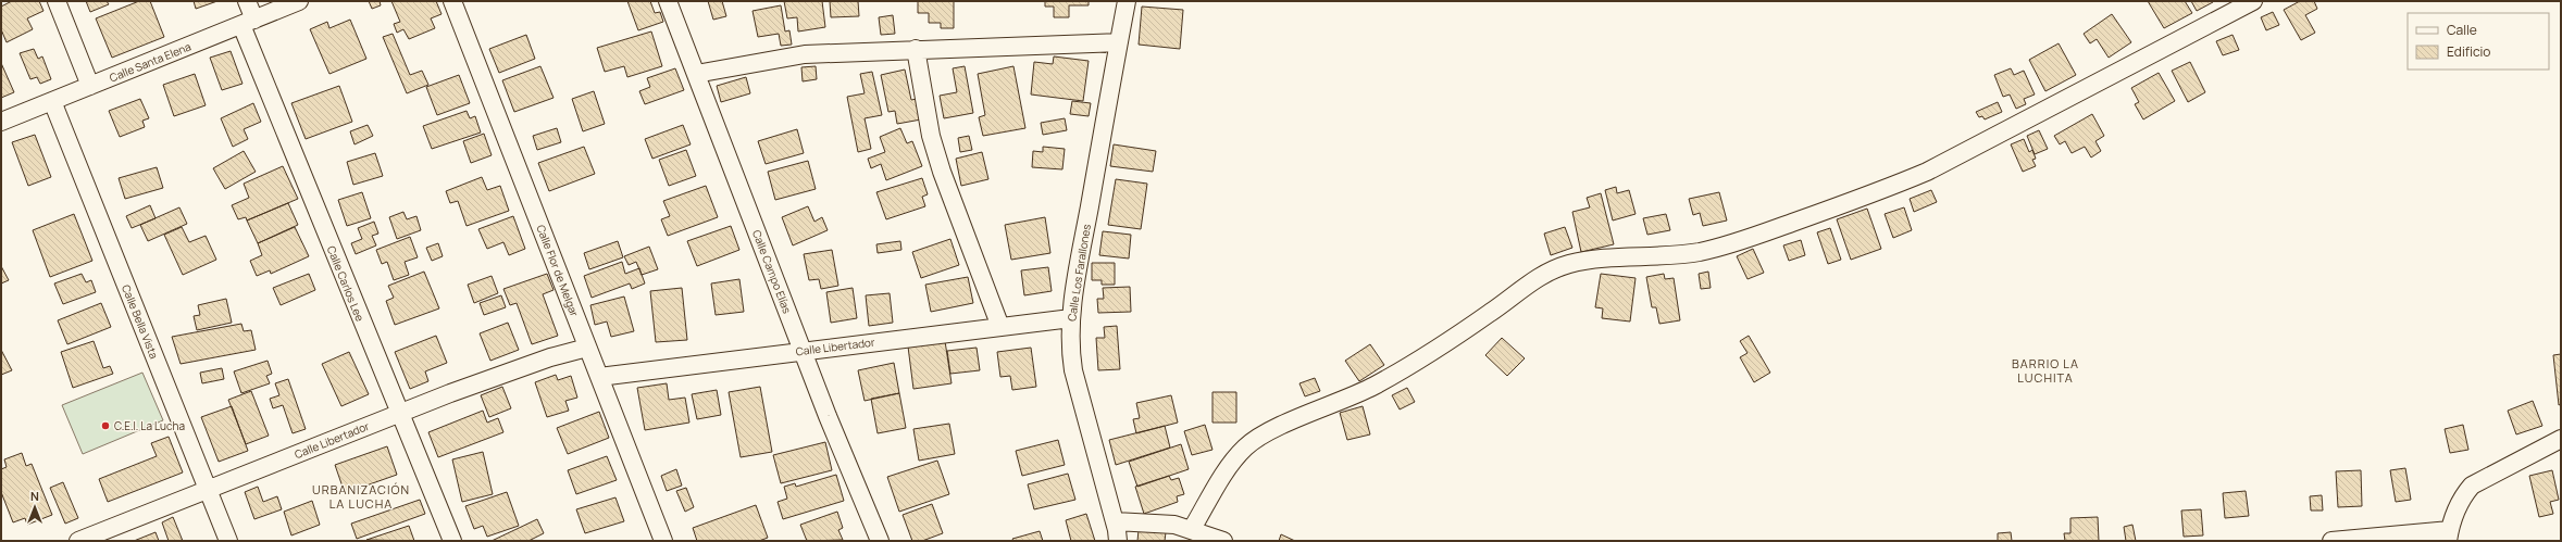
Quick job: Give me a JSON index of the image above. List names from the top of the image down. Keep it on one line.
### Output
{"streets":{"street":["Calle Santa Elena","Calle Flor de Melgar","Calle Campo Elías","Calle Los Farallones","Calle Carlos Lee","Calle Bella Vista","Calle Libertador"]},"crossings":[["Calle Santa Elena","Calle Carlos Lee"],["Calle Santa Elena","Calle Bella Vista"],["Calle Flor de Melgar","Calle Libertador"],["Calle Campo Elías","Calle Libertador"],["Calle Los Farallones","Calle Libertador"],["Calle Carlos Lee","Calle Libertador"],["Calle Bella Vista","Calle Libertador"]],"districts":["BARRIO LA LUCHITA","URBANIZACIÓN LA LUCHA"],"places":["C.E.I. La Lucha"],"legend":["Calle","Edificio"],"north":"top"}
